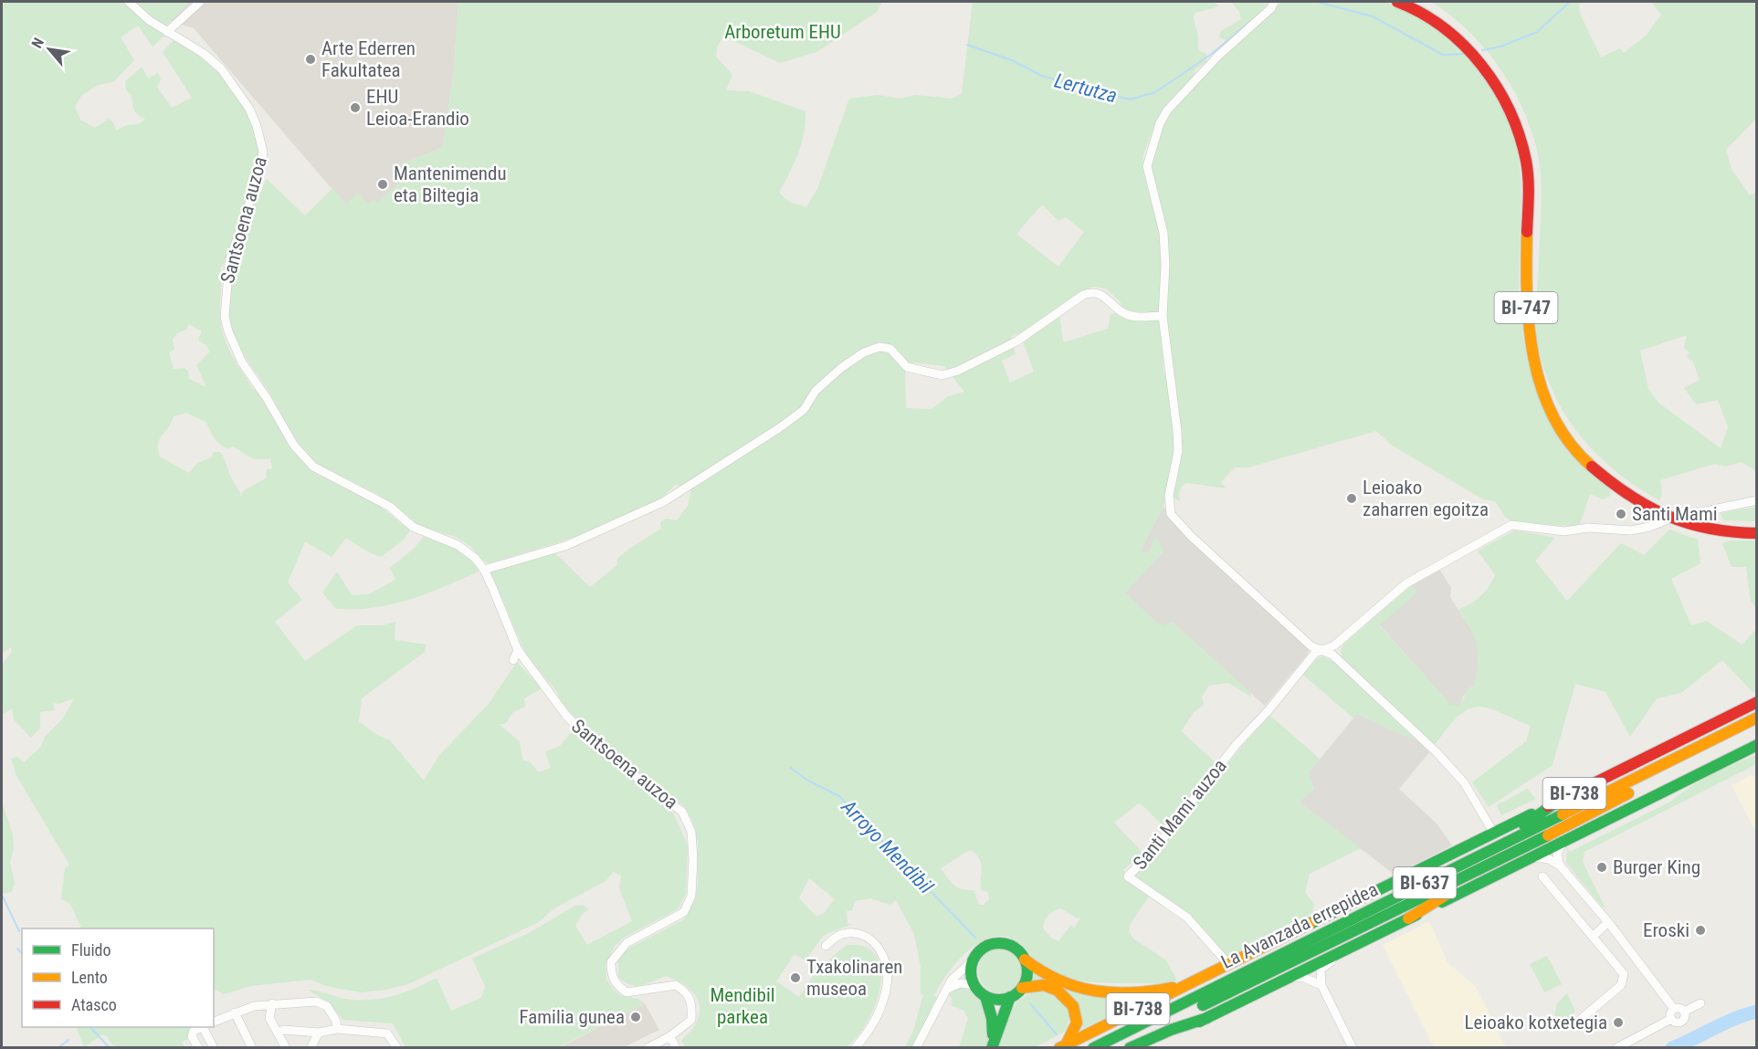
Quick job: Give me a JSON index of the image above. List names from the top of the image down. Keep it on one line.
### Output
{"streets":{"main road":["BI-747","BI-738","BI-637","La Avanzada errepidea"],"street":["Santsoena auzoa","Santi Mami auzoa"]},"crossings":[["BI-747","Santi Mami auzoa"],["BI-738","Santi Mami auzoa"]],"water":["Lertutza","Arroyo Mendibil"],"parks":["Arboretum EHU","Mendibil parkea"],"places":["Arte Ederren Fakultatea","EHU Leioa-Erandio","Mantenimendu eta Biltegia","Leioako zaharren egoitza","Santi Mami","Burger King","Eroski","Txakolinaren museoa","Familia gunea","Leioako kotxetegia"],"legend":["Fluido","Lento","Atasco"],"north":"top left"}
